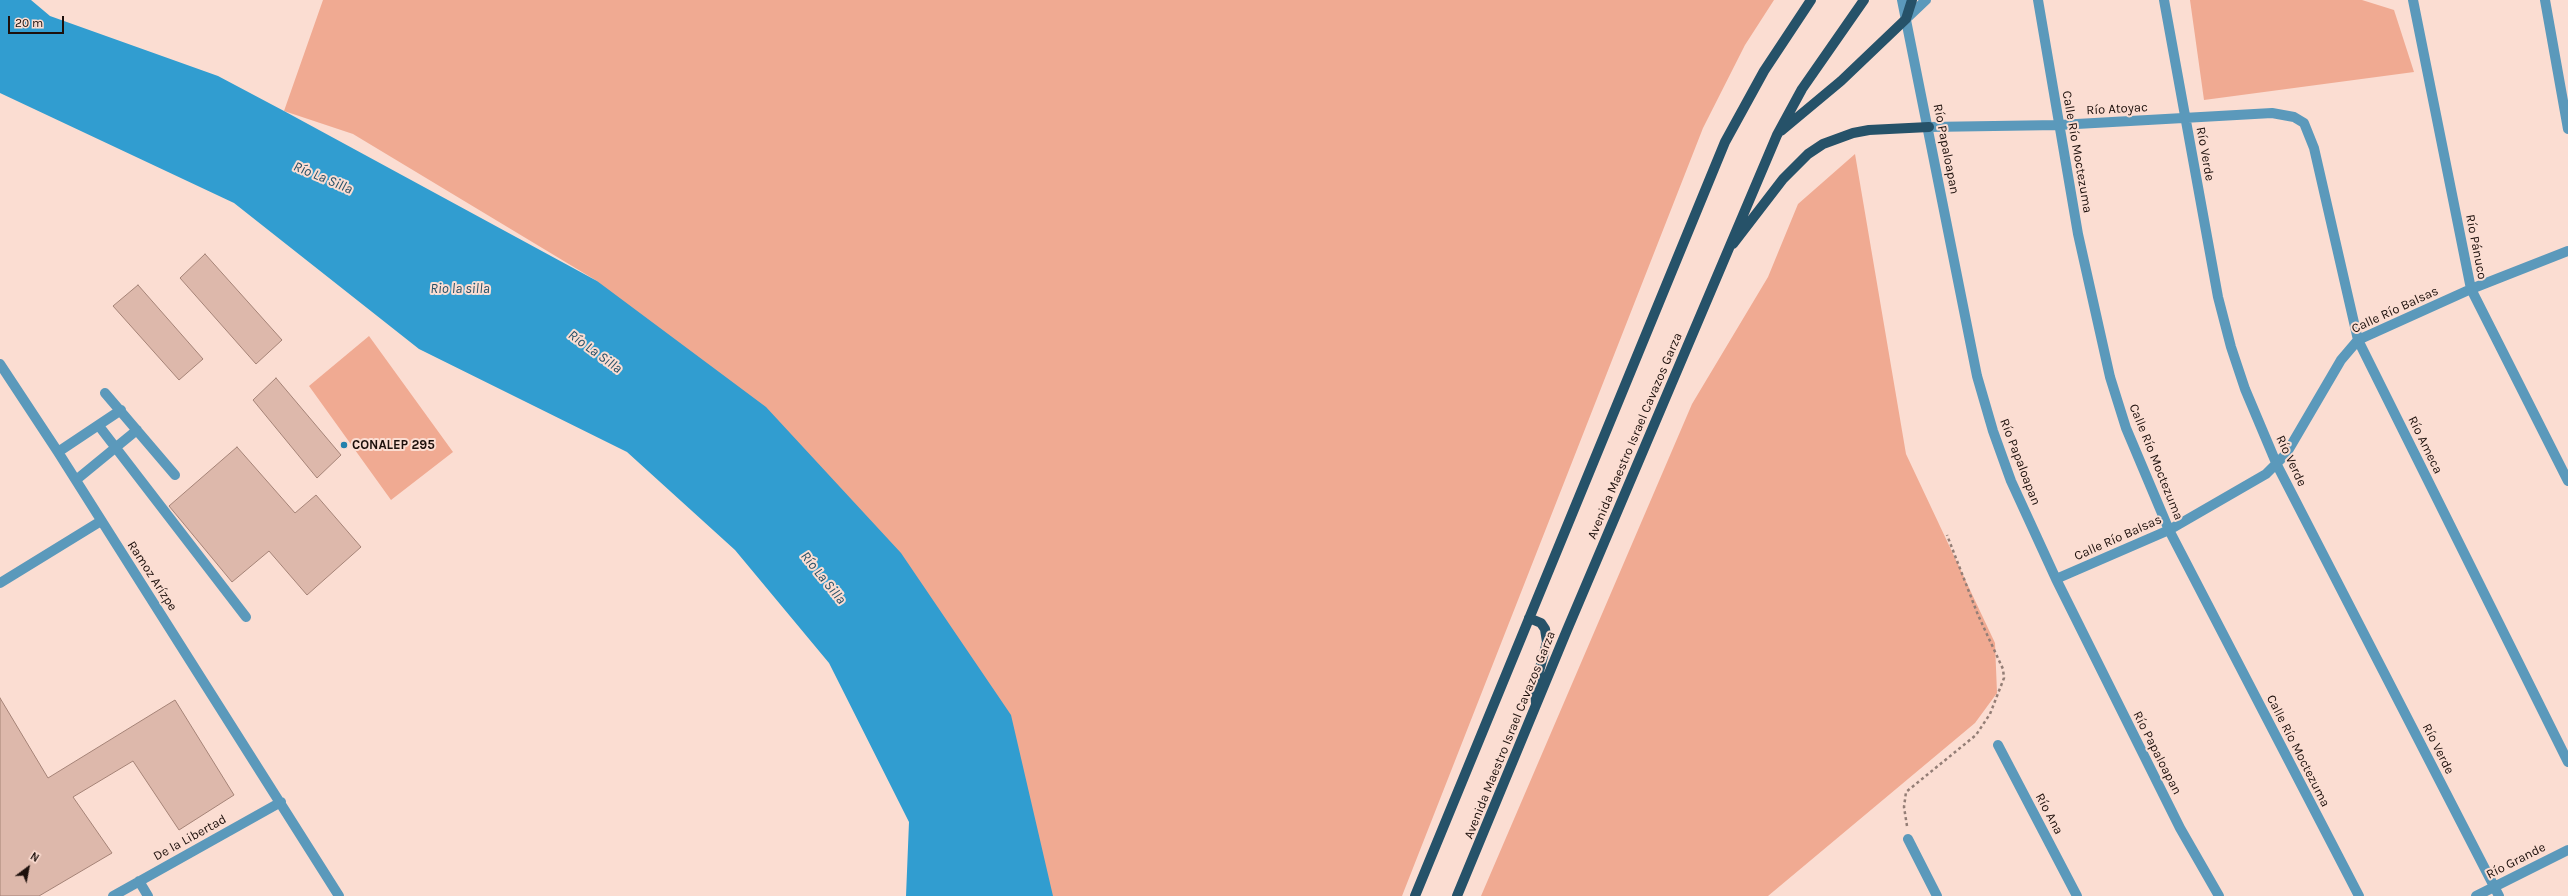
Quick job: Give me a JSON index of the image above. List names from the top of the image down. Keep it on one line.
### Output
{"streets":{"main road":["Avenida Maestro Israel Cavazos Garza"],"street":["Río Atoyac","Río Papaloapan","Calle Río Moctezuma","Río Verde","Río Pánuco","Calle Río Balsas","Río Ameca","Ramoz Arízpe","Río Ana","De la Libertad","Río Grande"]},"crossings":[["Río Atoyac","Río Papaloapan"],["Río Atoyac","Calle Río Moctezuma"],["Río Atoyac","Río Verde"],["Río Atoyac","Río Ameca"],["Río Papaloapan","Calle Río Balsas"],["Calle Río Moctezuma","Calle Río Balsas"],["Río Verde","Calle Río Balsas"],["Río Verde","Río Grande"],["Río Pánuco","Calle Río Balsas"],["Calle Río Balsas","Río Ameca"],["Ramoz Arízpe","De la Libertad"]],"water":["Río La Silla","Rio la silla"],"places":["CONALEP 295"],"scale_bar":"20 m","north":"top right"}
